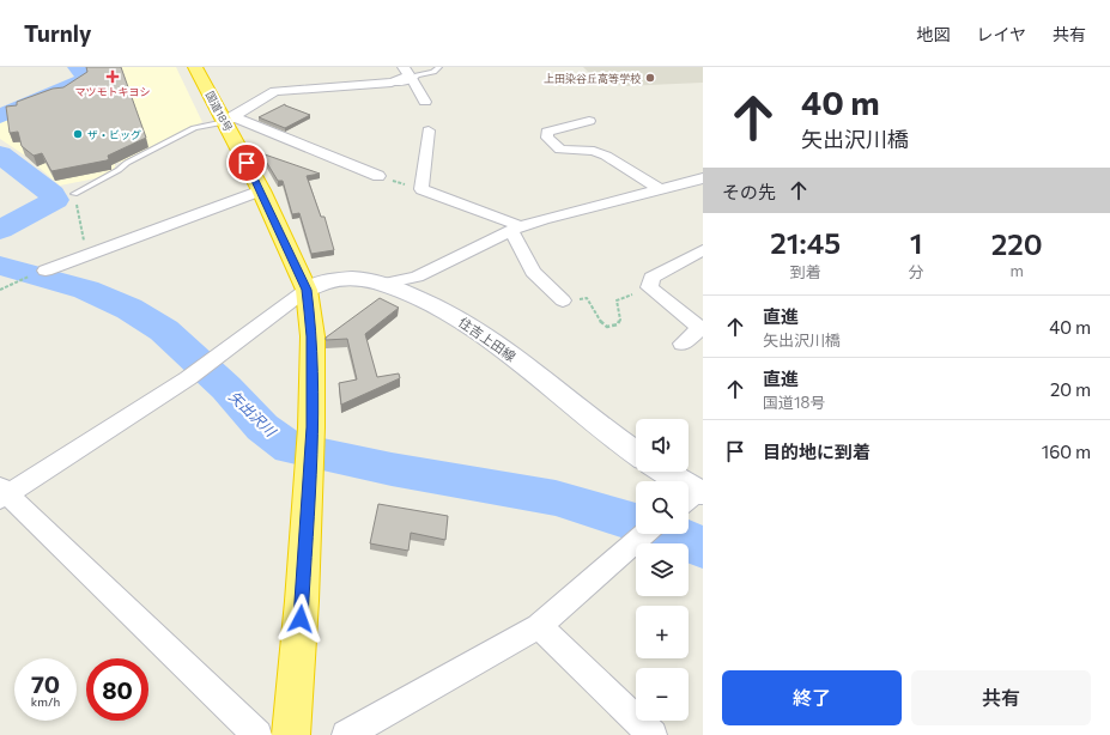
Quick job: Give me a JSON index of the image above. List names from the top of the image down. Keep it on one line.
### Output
{"streets":{"highway":["国道18号"],"main road":["住吉上田線"]},"crossings":[["国道18号","住吉上田線"]],"water":["矢出沢川"],"places":{"health":["マツモトキヨシ"],"other":["上田染谷丘高等学校","ザ・ビッグ"]},"page":{"header":"Turnly","nav":["地図","レイヤ","共有"],"turn":["40 m","矢出沢川橋"],"then":"その先","eta":["21:45","到着","1","分","220","m"],"list":[{"name":"直進","note":"矢出沢川橋","value":"40 m"},{"name":"直進","note":"国道18号","value":"20 m"},{"name":"目的地に到着","value":"160 m"}],"map_buttons":["+","−"],"speed":"70 km/h","limit":"80","buttons":["終了","共有"]}}
